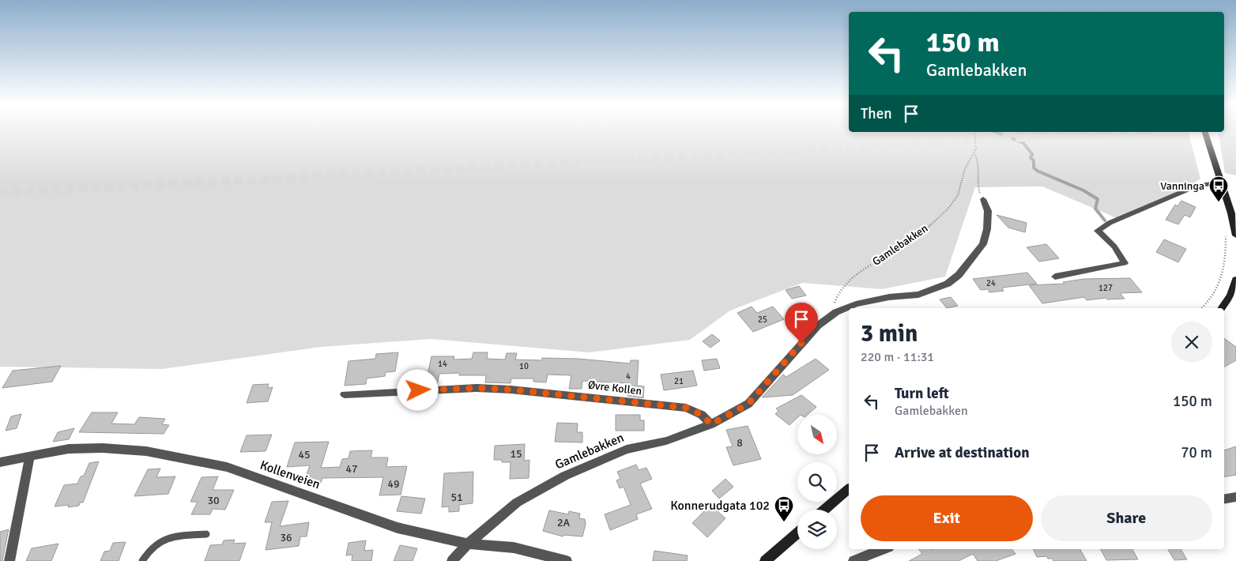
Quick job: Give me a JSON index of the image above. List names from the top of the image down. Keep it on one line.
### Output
{"streets":{"street":["Gamlebakken","Øvre Kollen","Kollenveien"]},"crossings":[["Gamlebakken","Øvre Kollen"],["Gamlebakken","Kollenveien"]],"places":{"bus stop":["Vanninga","Konnerudgata 102"]},"house_numbers":["24","127","25","14","10","4","21","8","15","45","47","49","51","30","2A","36"],"north":"bottom right","page":{"turn":["150 m","Gamlebakken"],"then":"Then","heading":["3 min","220 m · 11:31"],"list":[{"name":"Turn left","note":"Gamlebakken","value":"150 m"},{"name":"Arrive at destination","value":"70 m"}],"buttons":["Exit","Share"]}}
